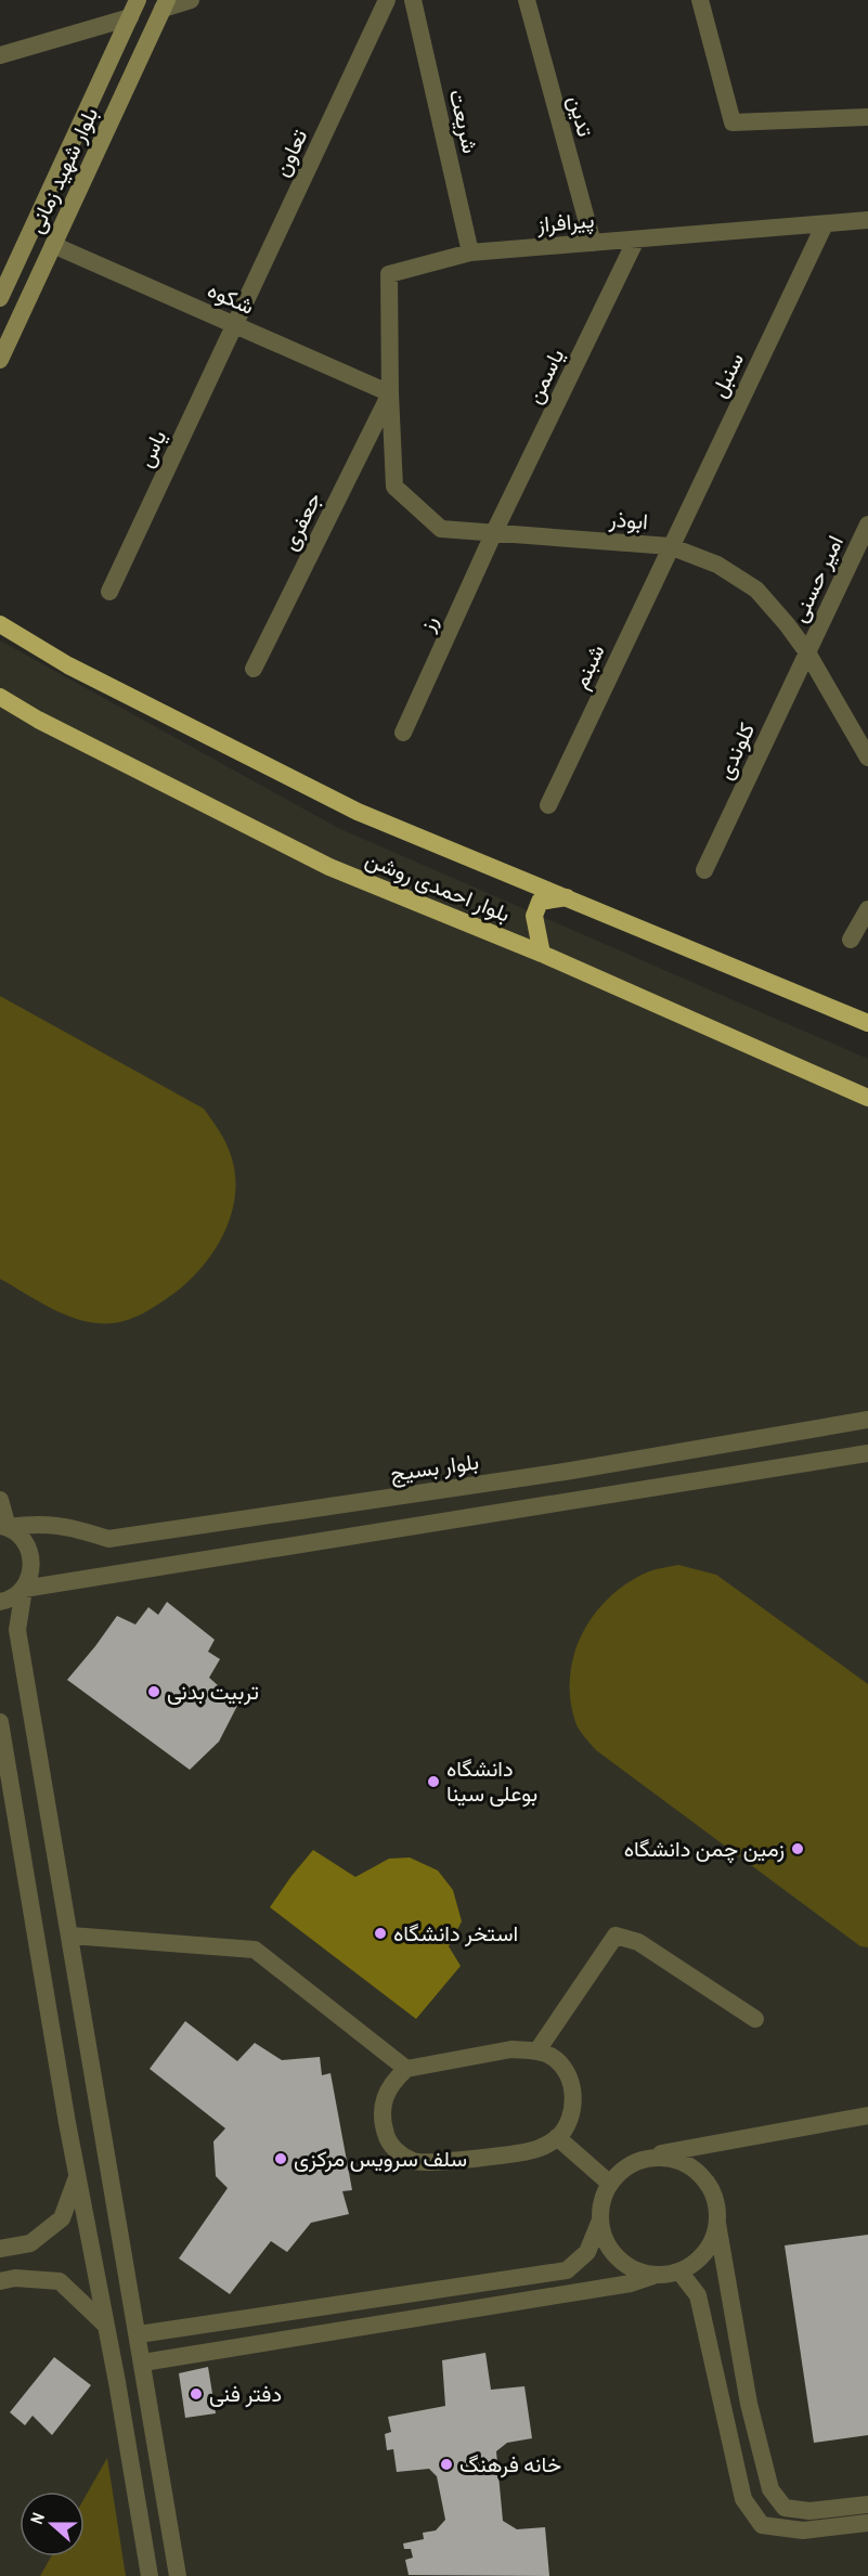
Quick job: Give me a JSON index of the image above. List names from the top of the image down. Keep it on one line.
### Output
{"streets":{"highway":["بلوار احمدی روشن"],"main road":["بلوار شهید زمانی"],"street":["تدین","شریعت","تعاون","پیرافراز","شکوه","سنبل","یاسمن","یاس","ابوذر","جعفری","امیر حسنی","رز","شبنم","کلوندی","بلوار بسیج"]},"crossings":[["تدین","پیرافراز"],["شریعت","پیرافراز"],["تعاون","شکوه"],["تعاون","یاس"],["بلوار شهید زمانی","شکوه"],["پیرافراز","شکوه"],["پیرافراز","سنبل"],["پیرافراز","یاسمن"],["پیرافراز","ابوذر"],["پیرافراز","جعفری"],["شکوه","یاس"],["شکوه","ابوذر"],["شکوه","جعفری"],["سنبل","ابوذر"],["سنبل","شبنم"],["یاسمن","ابوذر"],["یاسمن","رز"],["ابوذر","جعفری"],["ابوذر","امیر حسنی"],["ابوذر","رز"],["ابوذر","شبنم"],["ابوذر","کلوندی"],["امیر حسنی","کلوندی"]],"places":["تربیت بدنی","دانشگاه بوعلی سینا","زمین چمن دانشگاه","استخر دانشگاه","سلف سرویس مرکزی","دفتر فنی","خانه فرهنگ"],"north":"left"}
